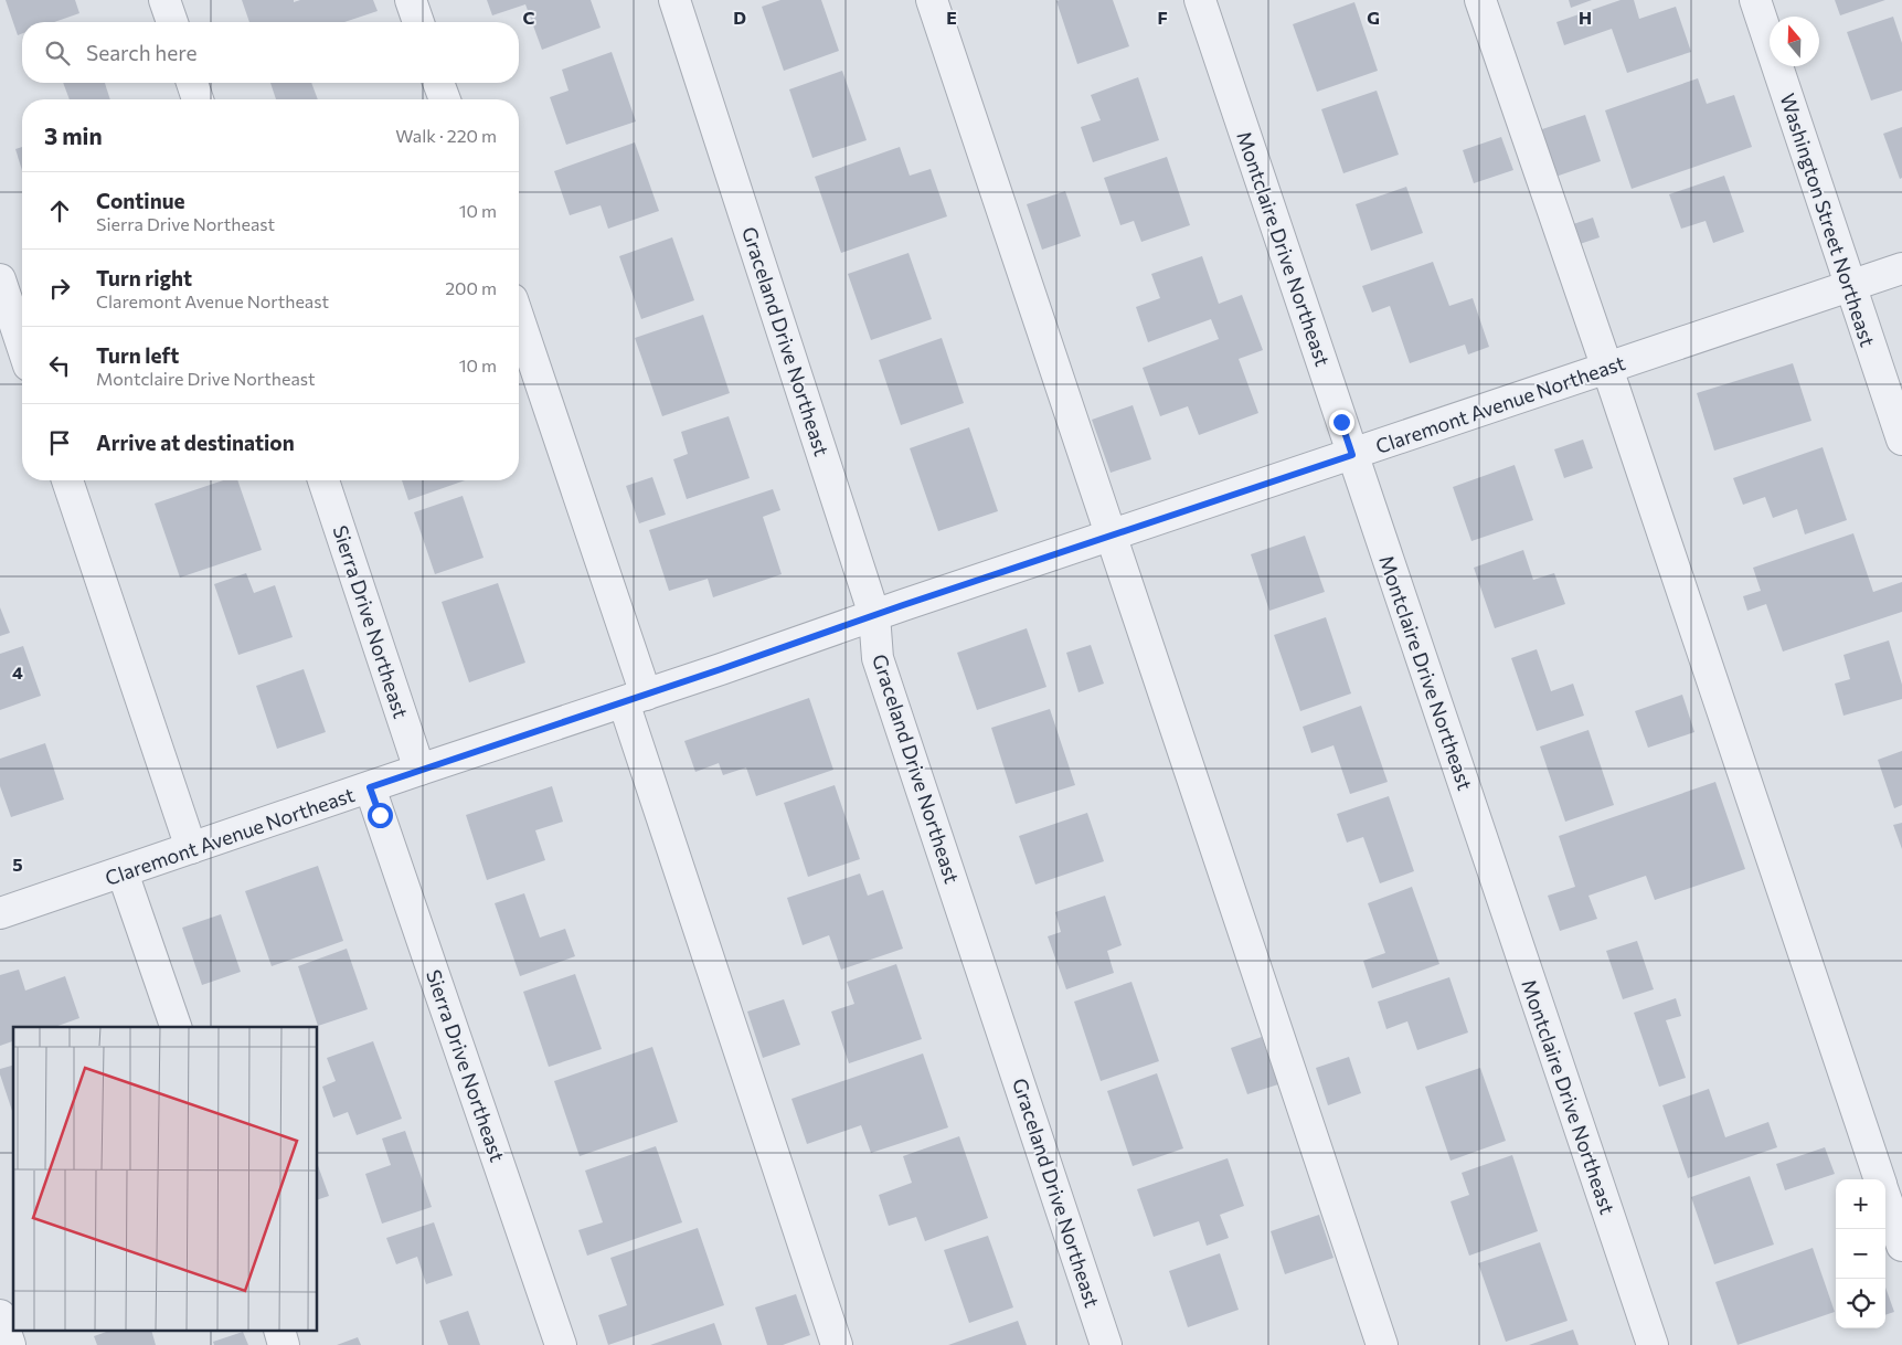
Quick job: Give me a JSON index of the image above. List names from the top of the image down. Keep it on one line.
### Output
{"streets":{"street":["Washington Street Northeast","Montclaire Drive Northeast","Graceland Drive Northeast","Claremont Avenue Northeast","Sierra Drive Northeast"]},"crossings":[["Washington Street Northeast","Claremont Avenue Northeast"],["Montclaire Drive Northeast","Claremont Avenue Northeast"],["Graceland Drive Northeast","Claremont Avenue Northeast"],["Claremont Avenue Northeast","Sierra Drive Northeast"]],"north":"top","page":{"search":"Search here","heading":["3 min","Walk · 220 m"],"list":[["Continue","Sierra Drive Northeast","10 m"],["Turn right","Claremont Avenue Northeast","200 m"],["Turn left","Montclaire Drive Northeast","10 m"],"Arrive at destination"],"map_buttons":["+","−"]},"grid":{"columns":["C","D","E","F","G","H"],"rows":["4","5"]}}
